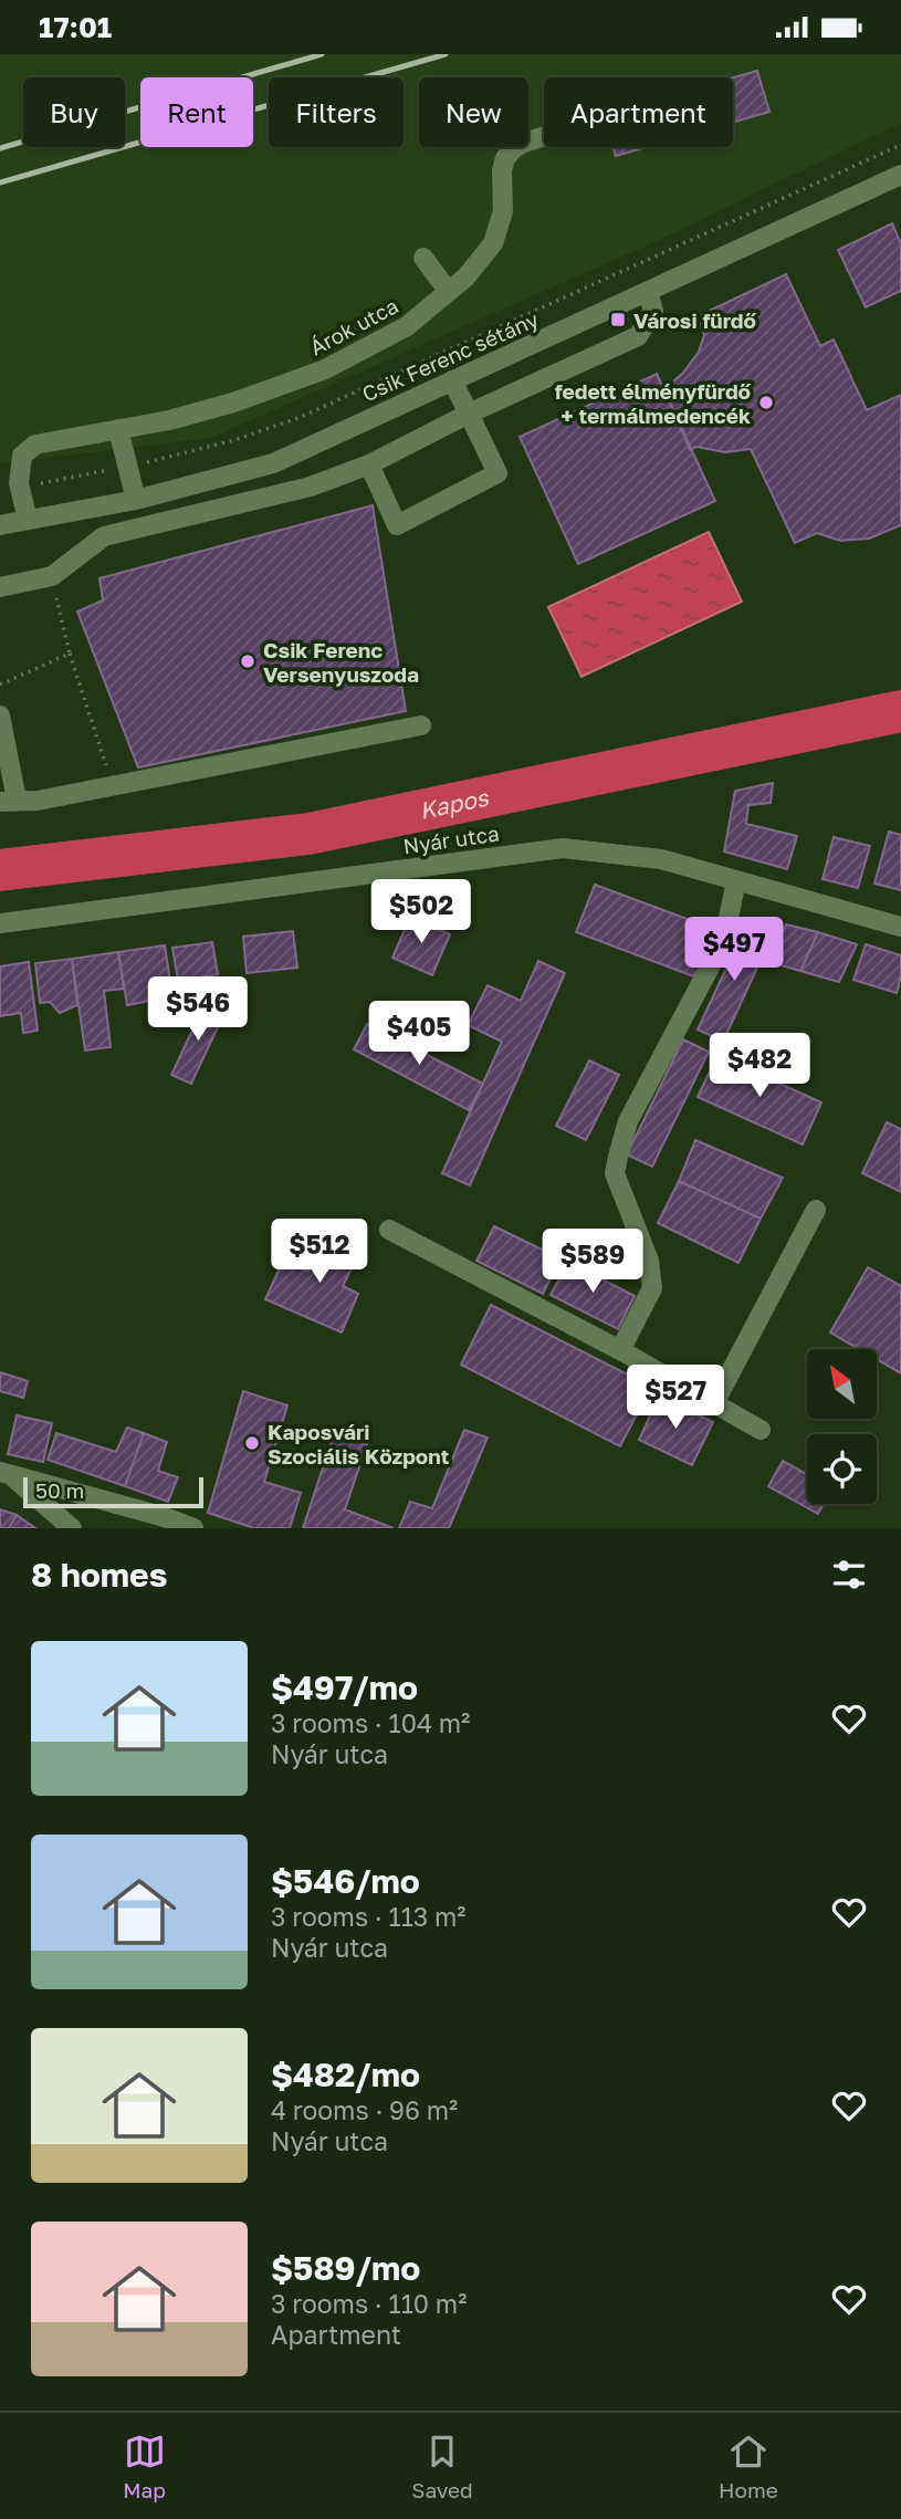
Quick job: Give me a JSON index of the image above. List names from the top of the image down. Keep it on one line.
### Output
{"streets":{"street":["Árok utca","Csik Ferenc sétány","Nyár utca"]},"crossings":[["Árok utca","Csik Ferenc sétány"]],"water":["Kapos"],"places":{"transit":["Városi fürdő"],"other":["fedett élményfürdő + termálmedencék","Csik Ferenc Versenyuszoda","Kaposvári Szociális Központ"]},"scale_bar":"50 m","north":"top left","page":{"status":"17:01","chip":["Buy","Rent","Filters","New","Apartment"],"price":["$502","$497","$546","$405","$482","$512","$589","$527"],"scale":"50 m","heading":"8 homes","list":[{"name":"$497/mo","note":"3 rooms · 104 m² · Nyár utca"},{"name":"$546/mo","note":"3 rooms · 113 m² · Nyár utca"},{"name":"$482/mo","note":"4 rooms · 96 m² · Nyár utca"},{"name":"$589/mo","note":"3 rooms · 110 m² · Apartment"}],"tabs":["Map","Saved","Home"]}}
